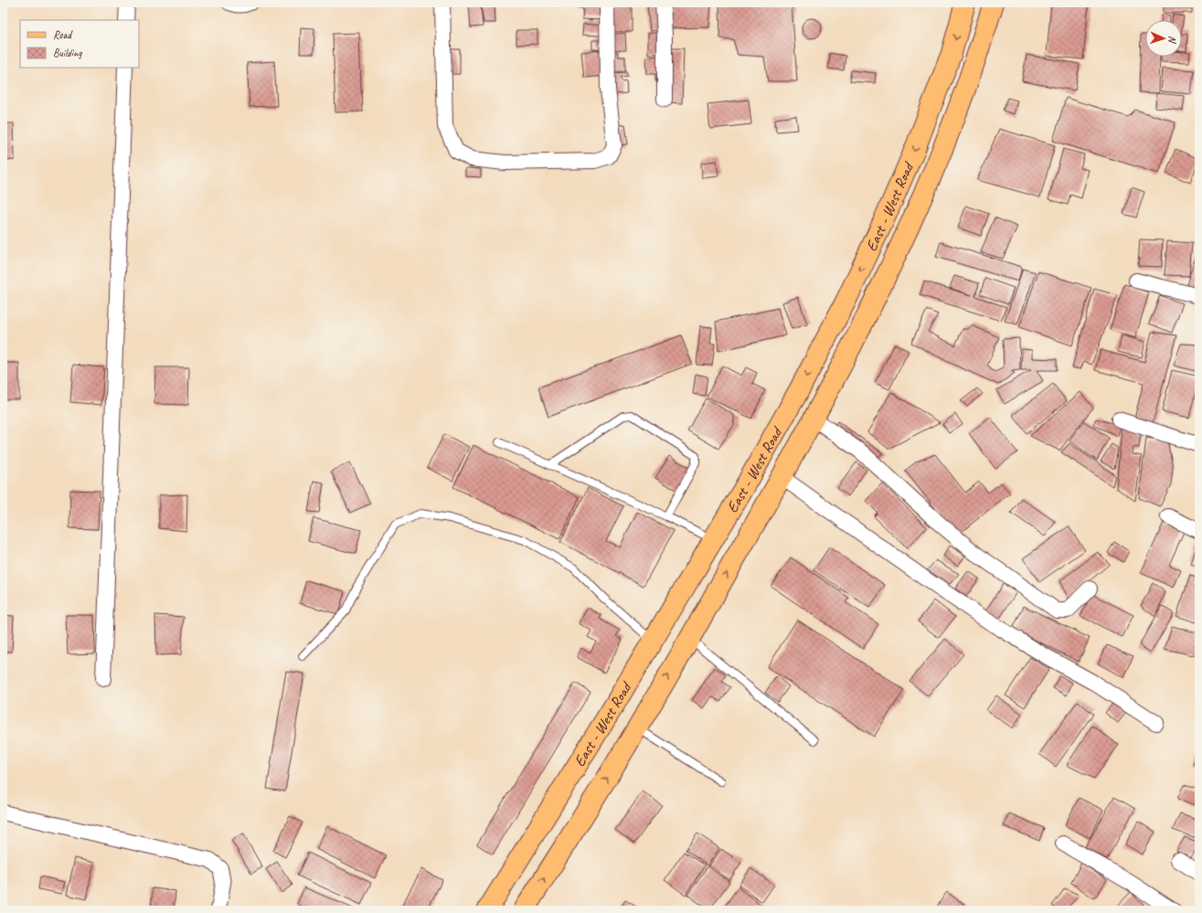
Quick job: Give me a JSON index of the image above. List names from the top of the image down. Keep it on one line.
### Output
{"streets":{"main road":["East - West Road"]},"legend":["Road","Building"],"north":"right"}
